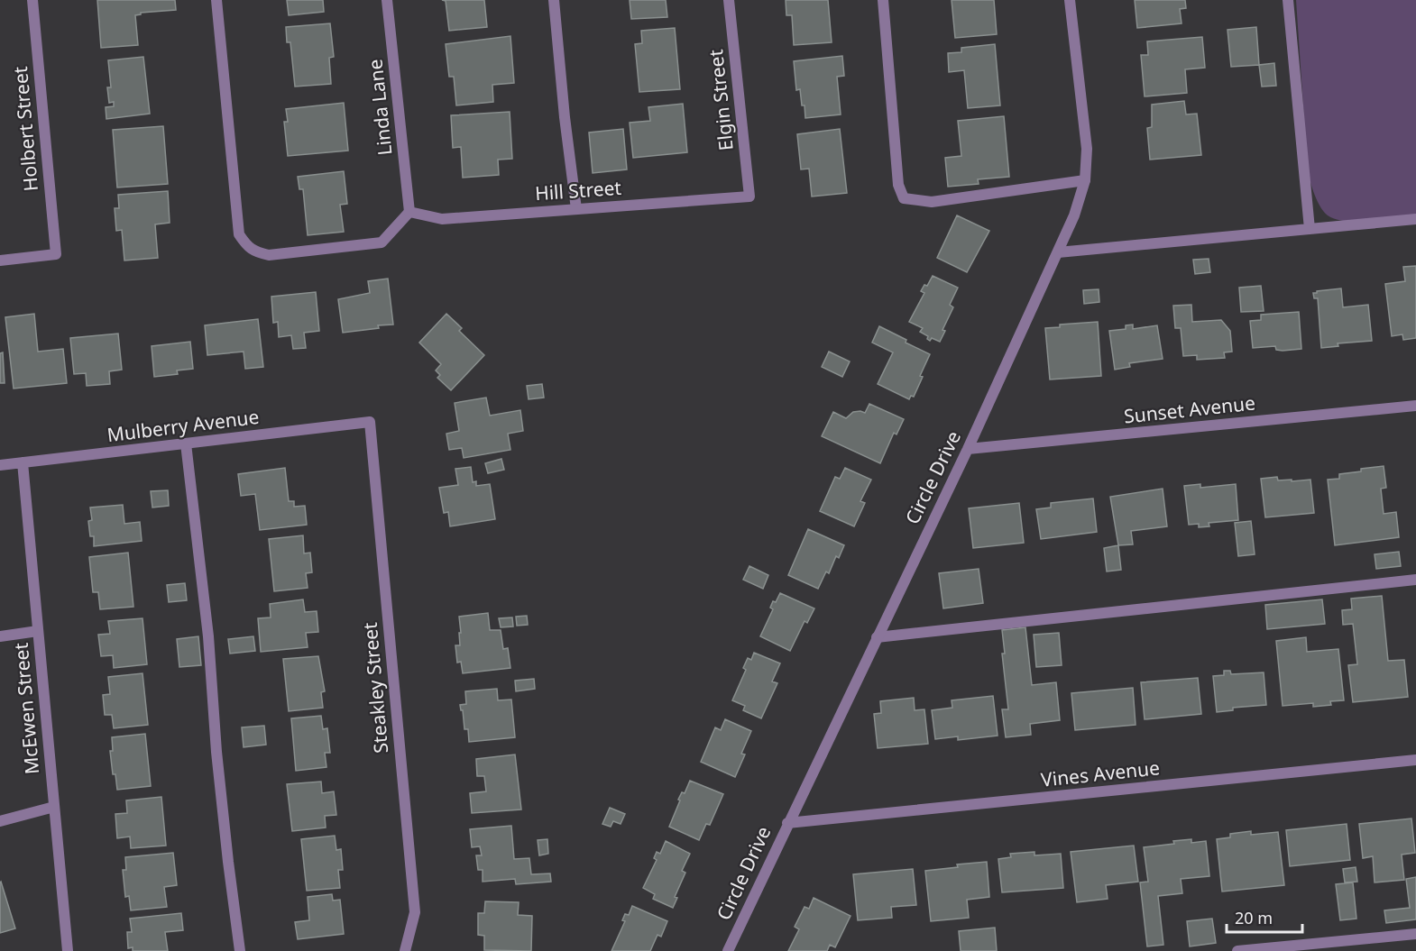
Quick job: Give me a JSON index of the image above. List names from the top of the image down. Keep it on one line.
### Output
{"streets":{"street":["Elgin Street","Linda Lane","Holbert Street","Hill Street","Sunset Avenue","Mulberry Avenue","Circle Drive","Steakley Street","McEwen Street","Vines Avenue"]},"crossings":[["Elgin Street","Hill Street"],["Linda Lane","Hill Street"],["Sunset Avenue","Circle Drive"],["Mulberry Avenue","Steakley Street"],["Mulberry Avenue","McEwen Street"],["Circle Drive","Vines Avenue"]],"scale_bar":"20 m"}
